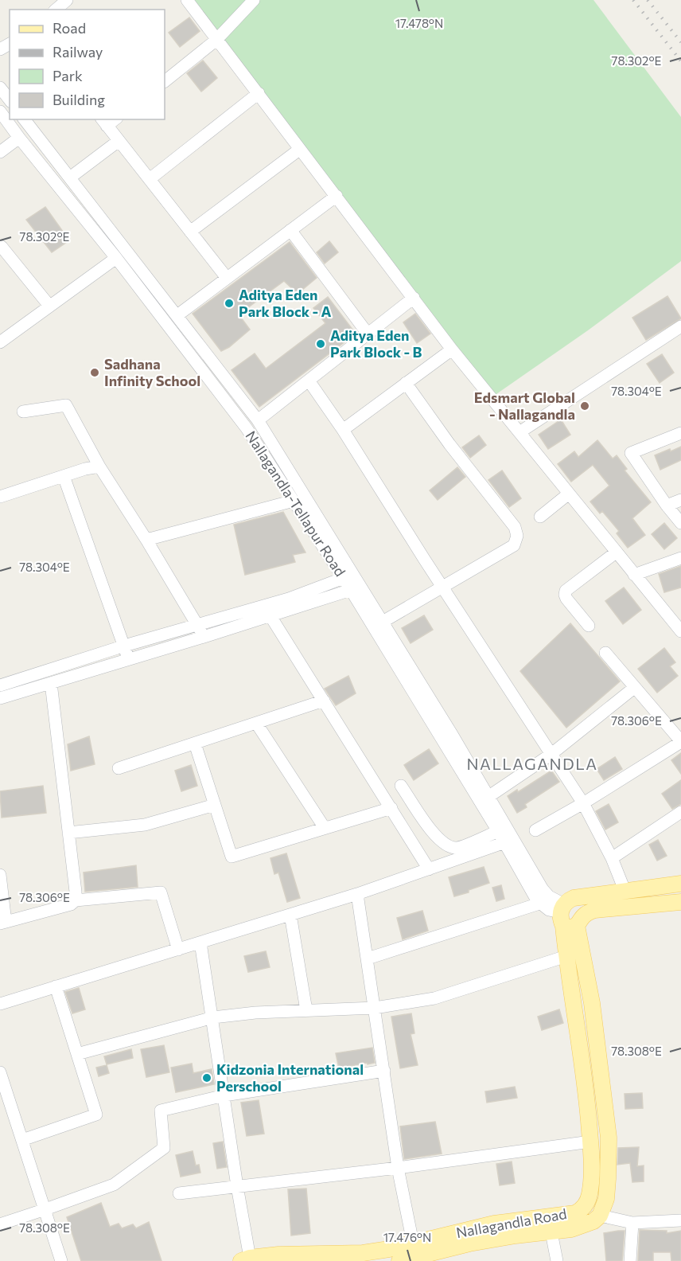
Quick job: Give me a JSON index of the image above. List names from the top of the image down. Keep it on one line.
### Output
{"streets":{"main road":["Nallagandla Road"],"street":["Nallagandla-Tellapur Road"]},"crossings":[["Nallagandla-Tellapur Road","Nallagandla Road"]],"districts":["NALLAGANDLA"],"places":["Aditya Eden Park Block - A","Aditya Eden Park Block - B","Sadhana Infinity School","Edsmart Global - Nallagandla","Kidzonia International Perschool"],"legend":["Road","Railway","Park","Building"],"coordinates":["17.478°N","78.302°E","78.304°E","78.306°E","78.308°E","17.476°N"]}
